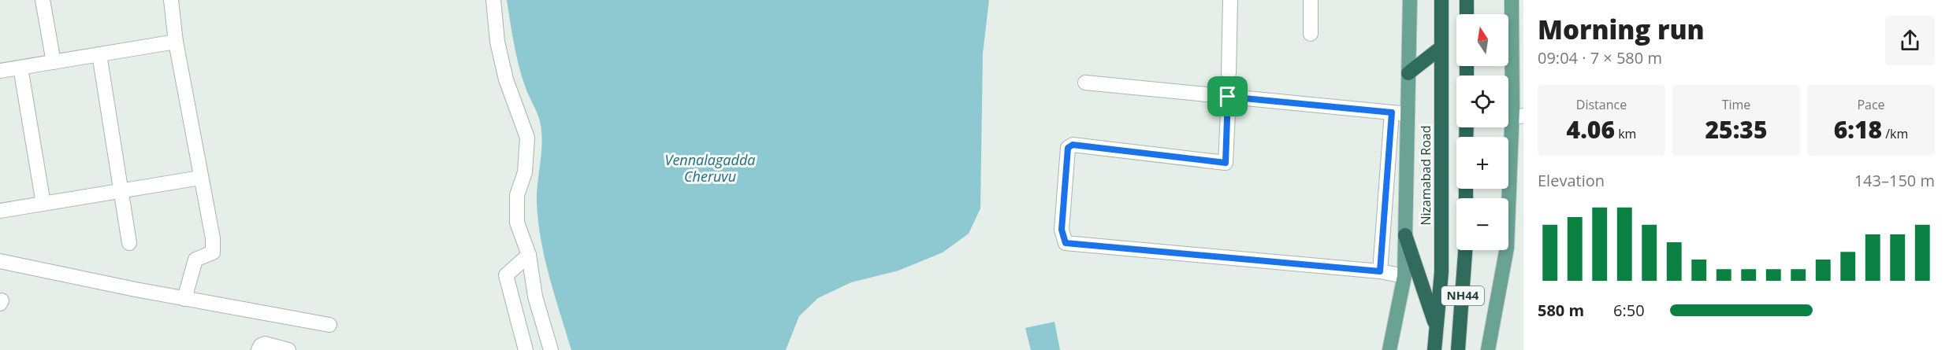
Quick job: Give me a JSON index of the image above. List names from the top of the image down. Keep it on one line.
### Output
{"streets":{"highway":["Nizamabad Road","NH44"]},"water":["Vennalagadda Cheruvu"],"north":"top","page":{"heading":["Morning run","09:04 · 7 × 580 m"],"map_buttons":["+","−"],"stats":[["Distance","4.06 km"],["Time","25:35"],["Pace","6:18 /km"]],"chart":["Elevation","143–150 m"],"list":[{"name":"580 m","note":"6:50"}]}}
